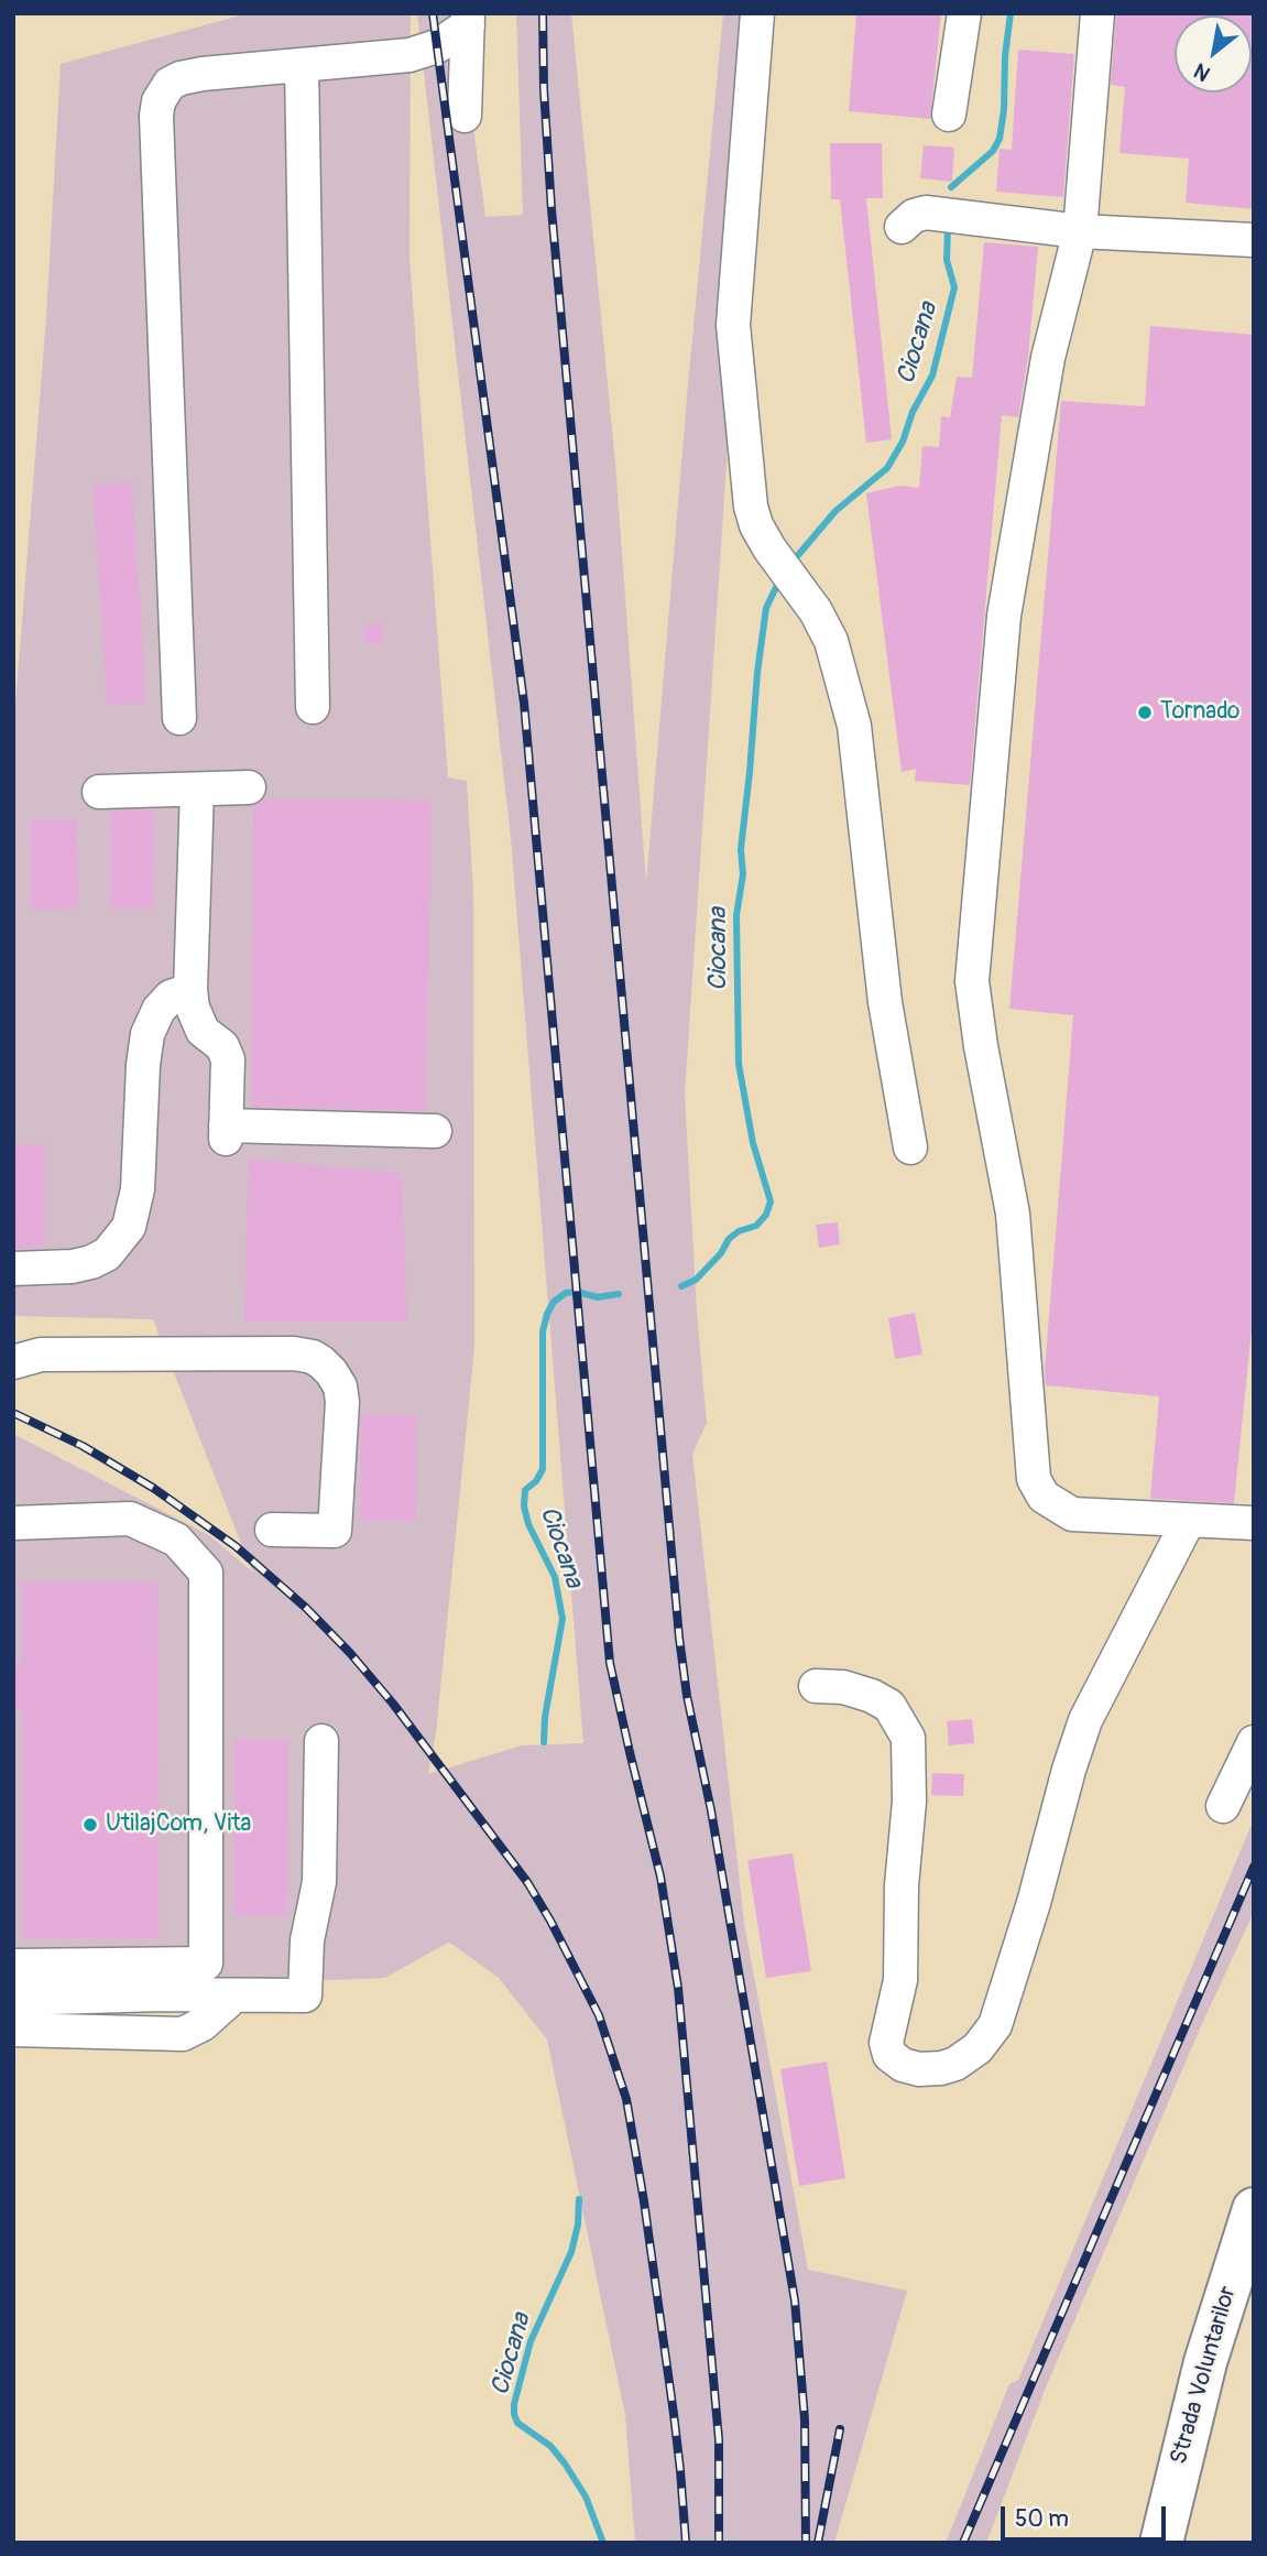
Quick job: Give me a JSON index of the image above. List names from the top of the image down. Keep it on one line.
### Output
{"streets":{"main road":["Strada Voluntarilor"]},"water":["Ciocana"],"places":["Tornado","UtilajCom, Vita"],"scale_bar":"50 m","north":"bottom left"}
